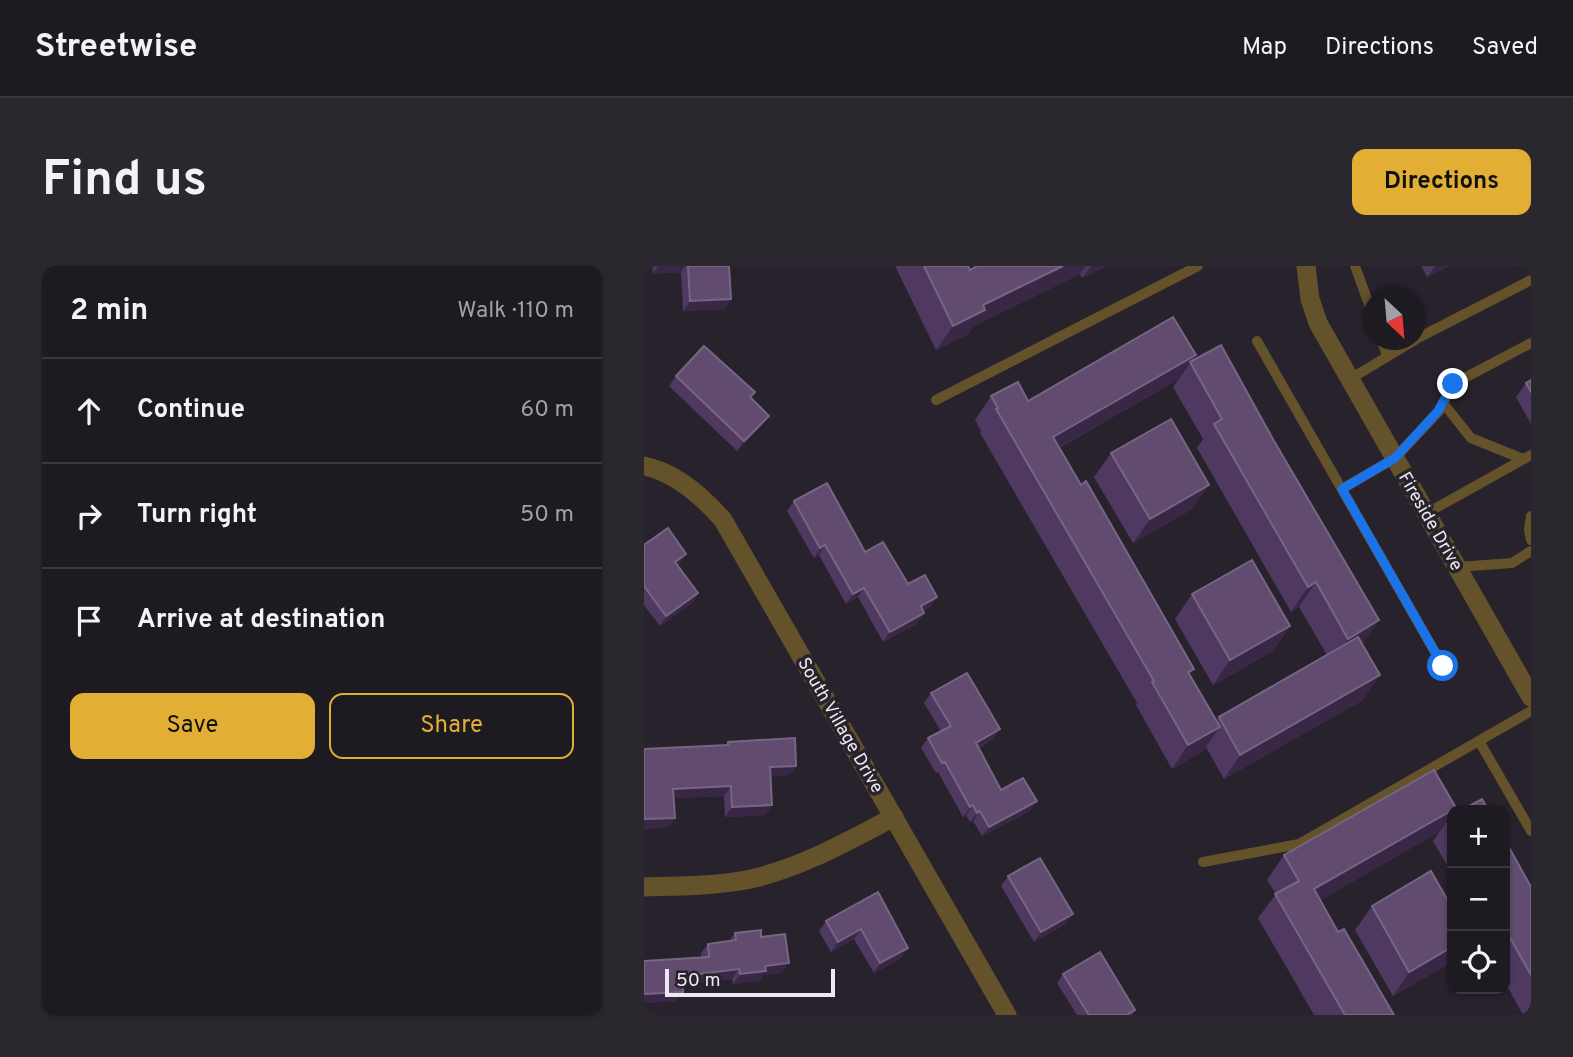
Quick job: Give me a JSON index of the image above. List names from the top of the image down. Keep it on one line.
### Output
{"streets":{"street":["Fireside Drive","South Village Drive"]},"scale_bar":"50 m","north":"bottom right","page":{"header":"Streetwise","nav":["Map","Directions","Saved"],"buttons":["Directions",["Save","Share"]],"title":"Find us","heading":["2 min","Walk · 110 m"],"list":[["Continue","60 m"],["Turn right","50 m"],"Arrive at destination"],"map_buttons":["+","−"],"scale":"50 m"}}
